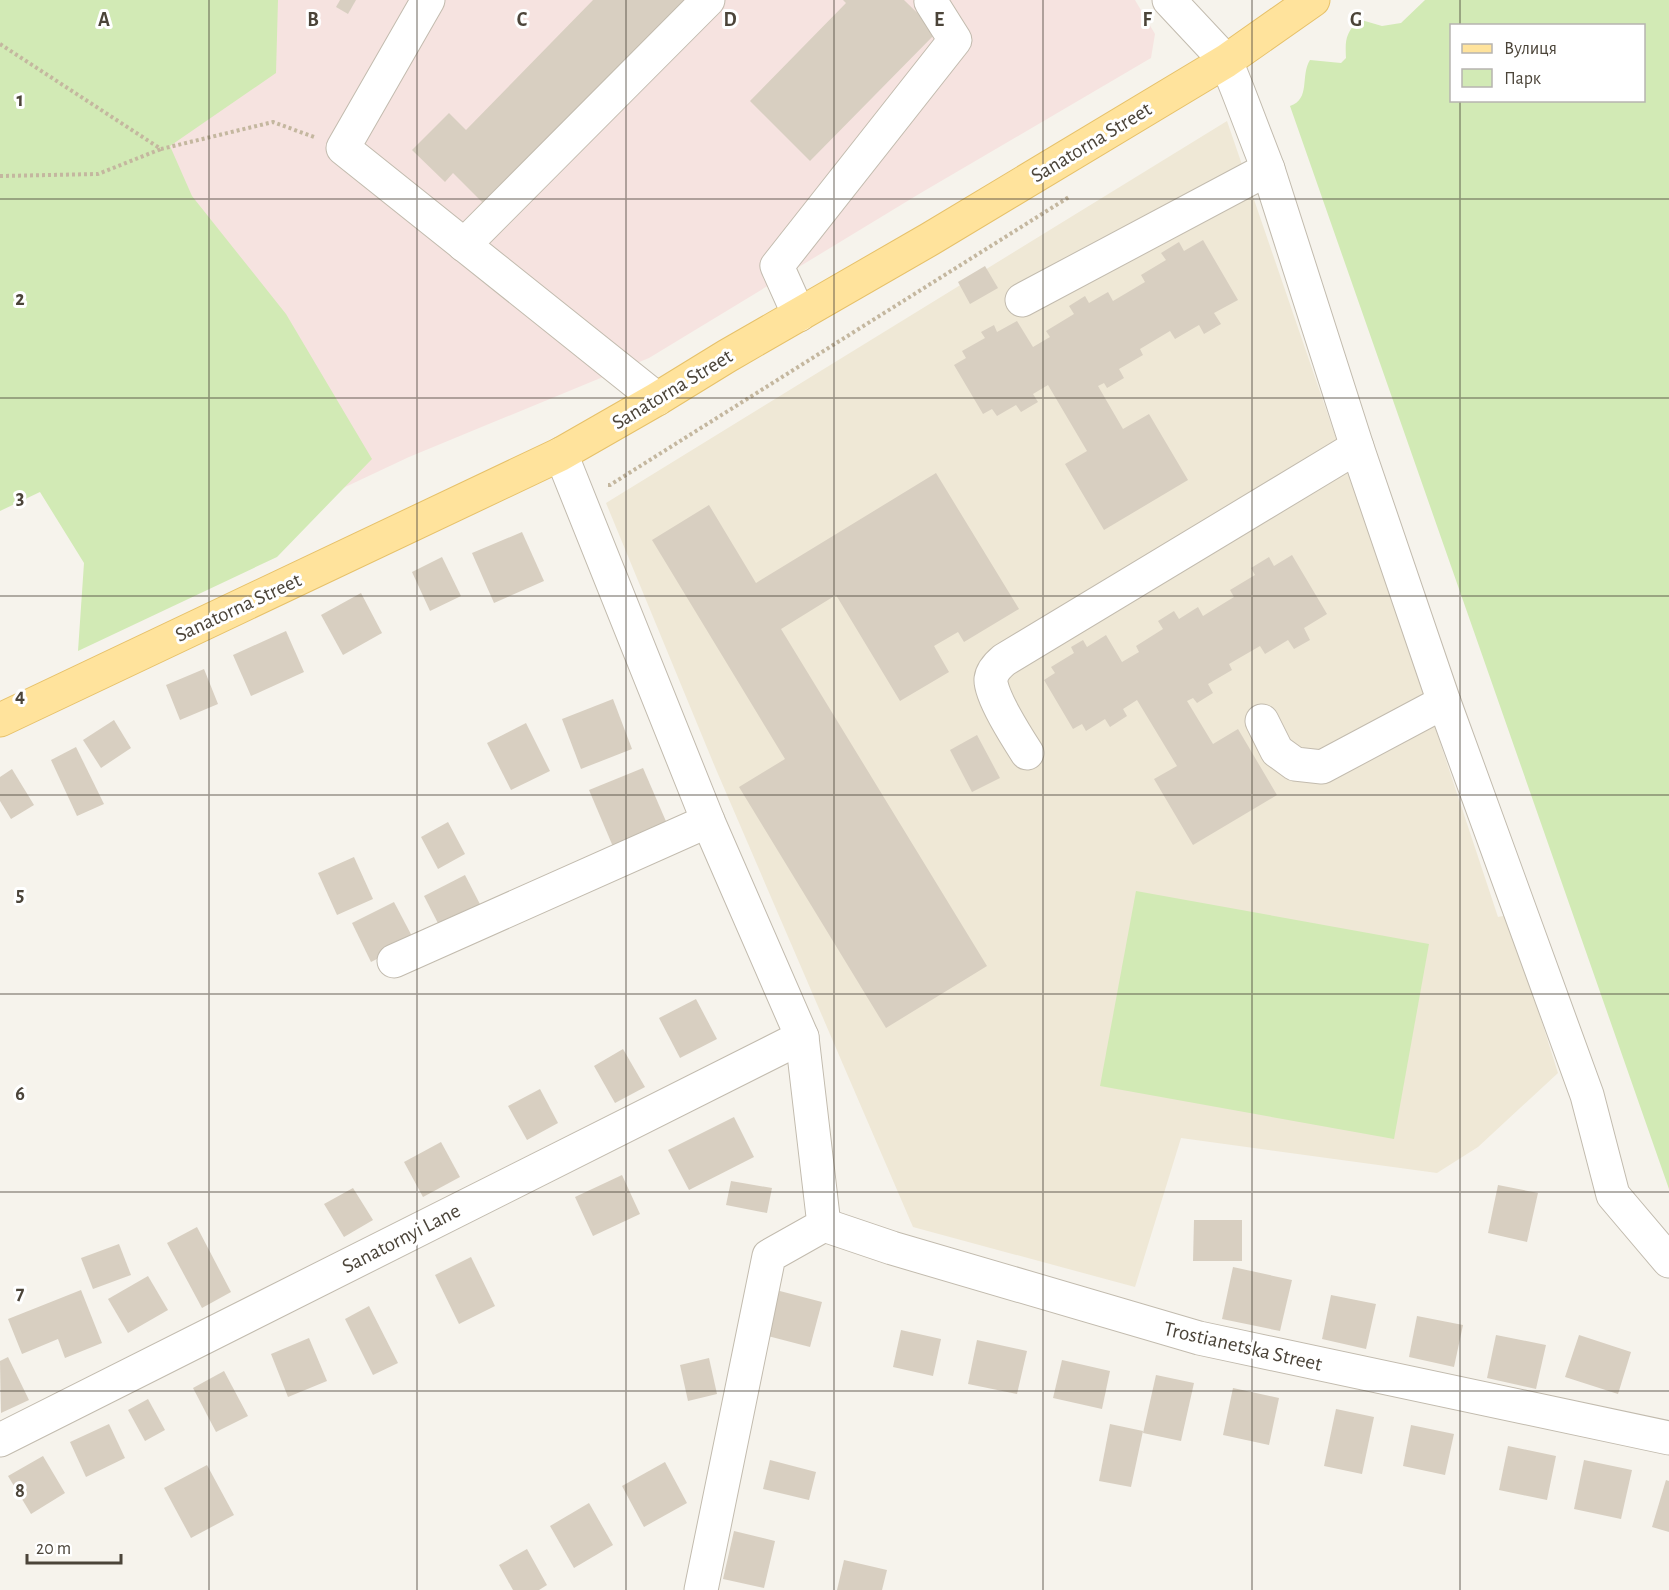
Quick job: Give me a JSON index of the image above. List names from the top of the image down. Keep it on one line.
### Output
{"streets":{"main road":["Sanatorna Street"],"street":["Sanatornyi Lane","Trostianetska Street"]},"legend":["Вулиця","Парк"],"scale_bar":"20 m","grid":{"columns":["A","B","C","D","E","F","G"],"rows":["1","2","3","4","5","6","7","8"]}}
